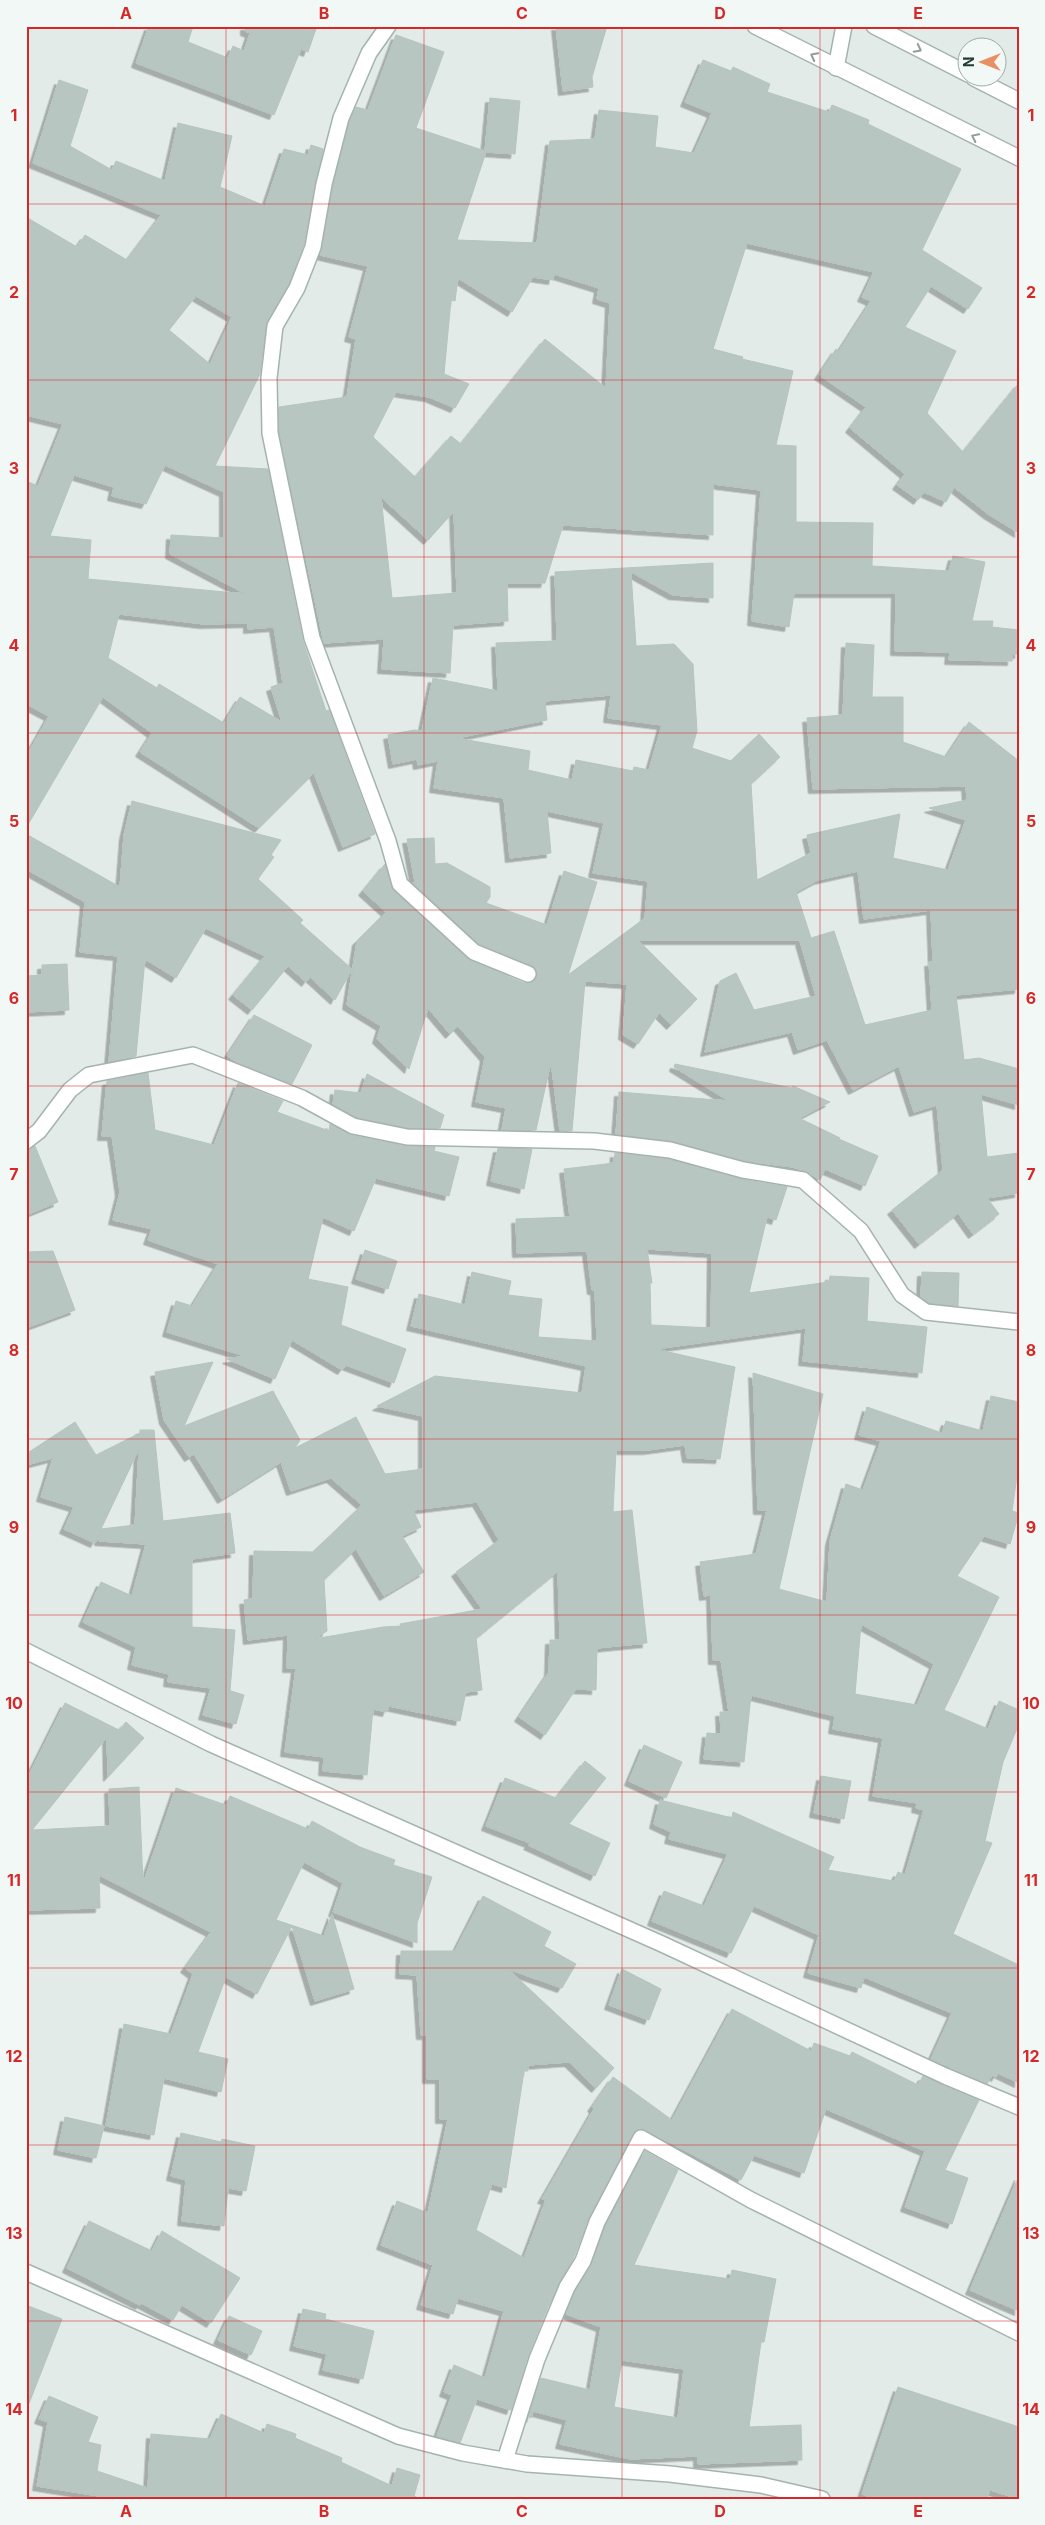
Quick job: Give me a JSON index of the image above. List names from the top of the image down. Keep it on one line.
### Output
{"north":"left","grid":{"columns":["A","B","C","D","E"],"rows":["1","2","3","4","5","6","7","8","9","10","11","12","13","14"]}}
